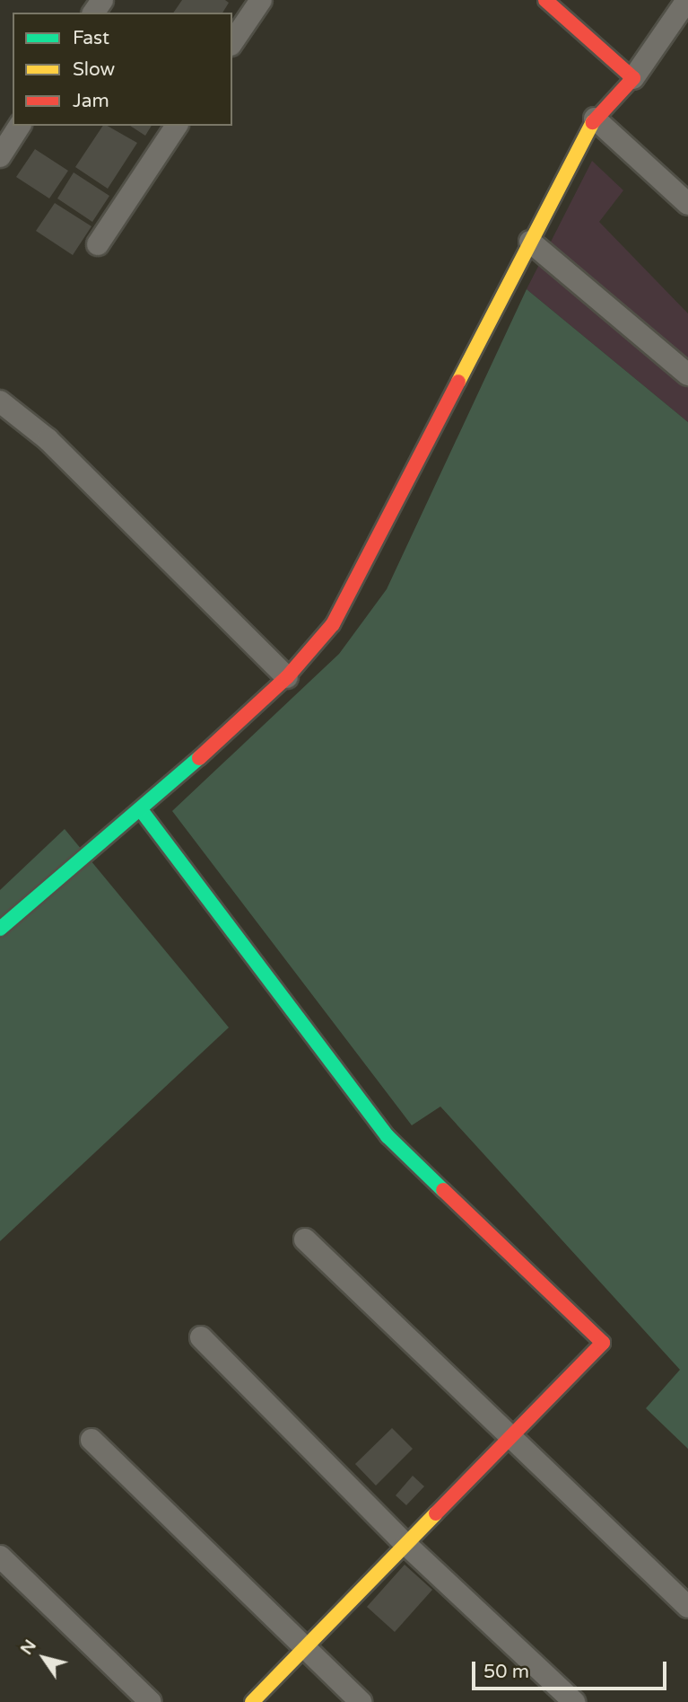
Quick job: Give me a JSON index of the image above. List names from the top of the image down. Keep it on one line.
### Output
{"legend":["Fast","Slow","Jam"],"scale_bar":"50 m","north":"top left"}
